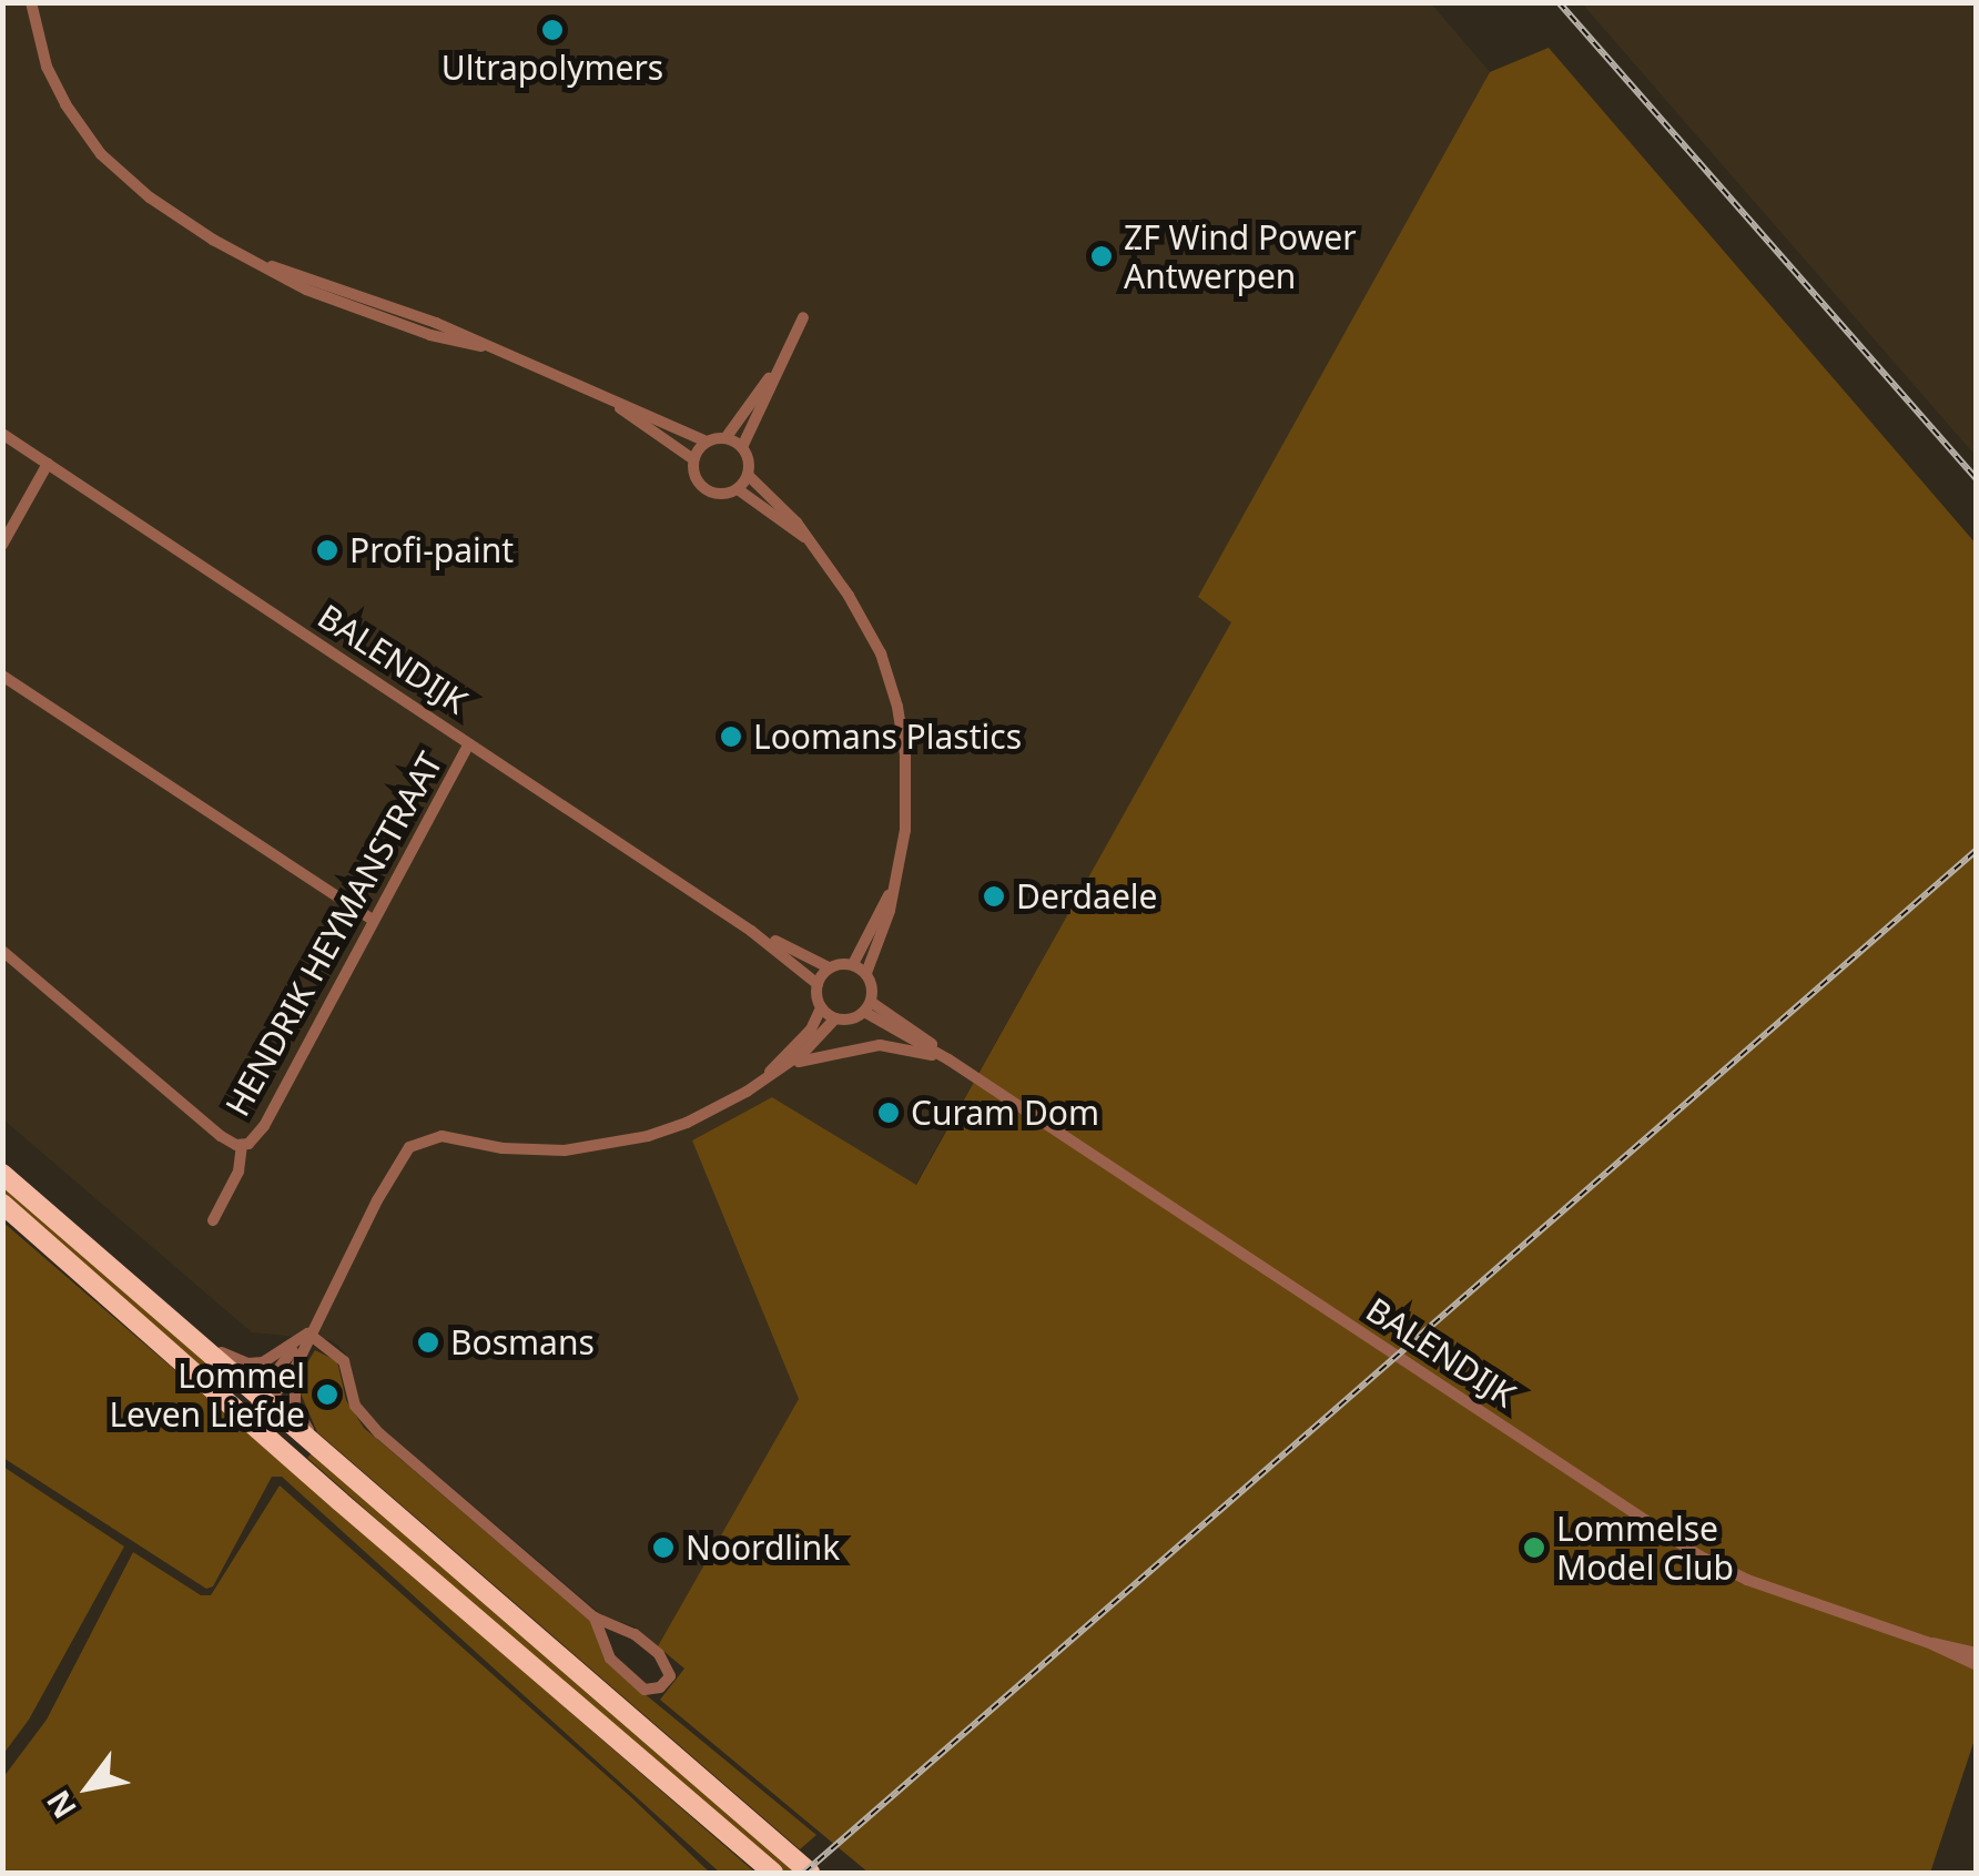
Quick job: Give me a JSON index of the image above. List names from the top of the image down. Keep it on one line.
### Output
{"streets":{"street":["BALENDIJK","HENDRIK HEYMANSTRAAT"]},"crossings":[["BALENDIJK","HENDRIK HEYMANSTRAAT"]],"places":["Ultrapolymers","ZF Wind Power Antwerpen","Profi-paint","Loomans Plastics","Derdaele","Curam Dom","Bosmans","Lommel Leven Liefde","Noordlink","Lommelse Model Club"],"north":"bottom left"}
